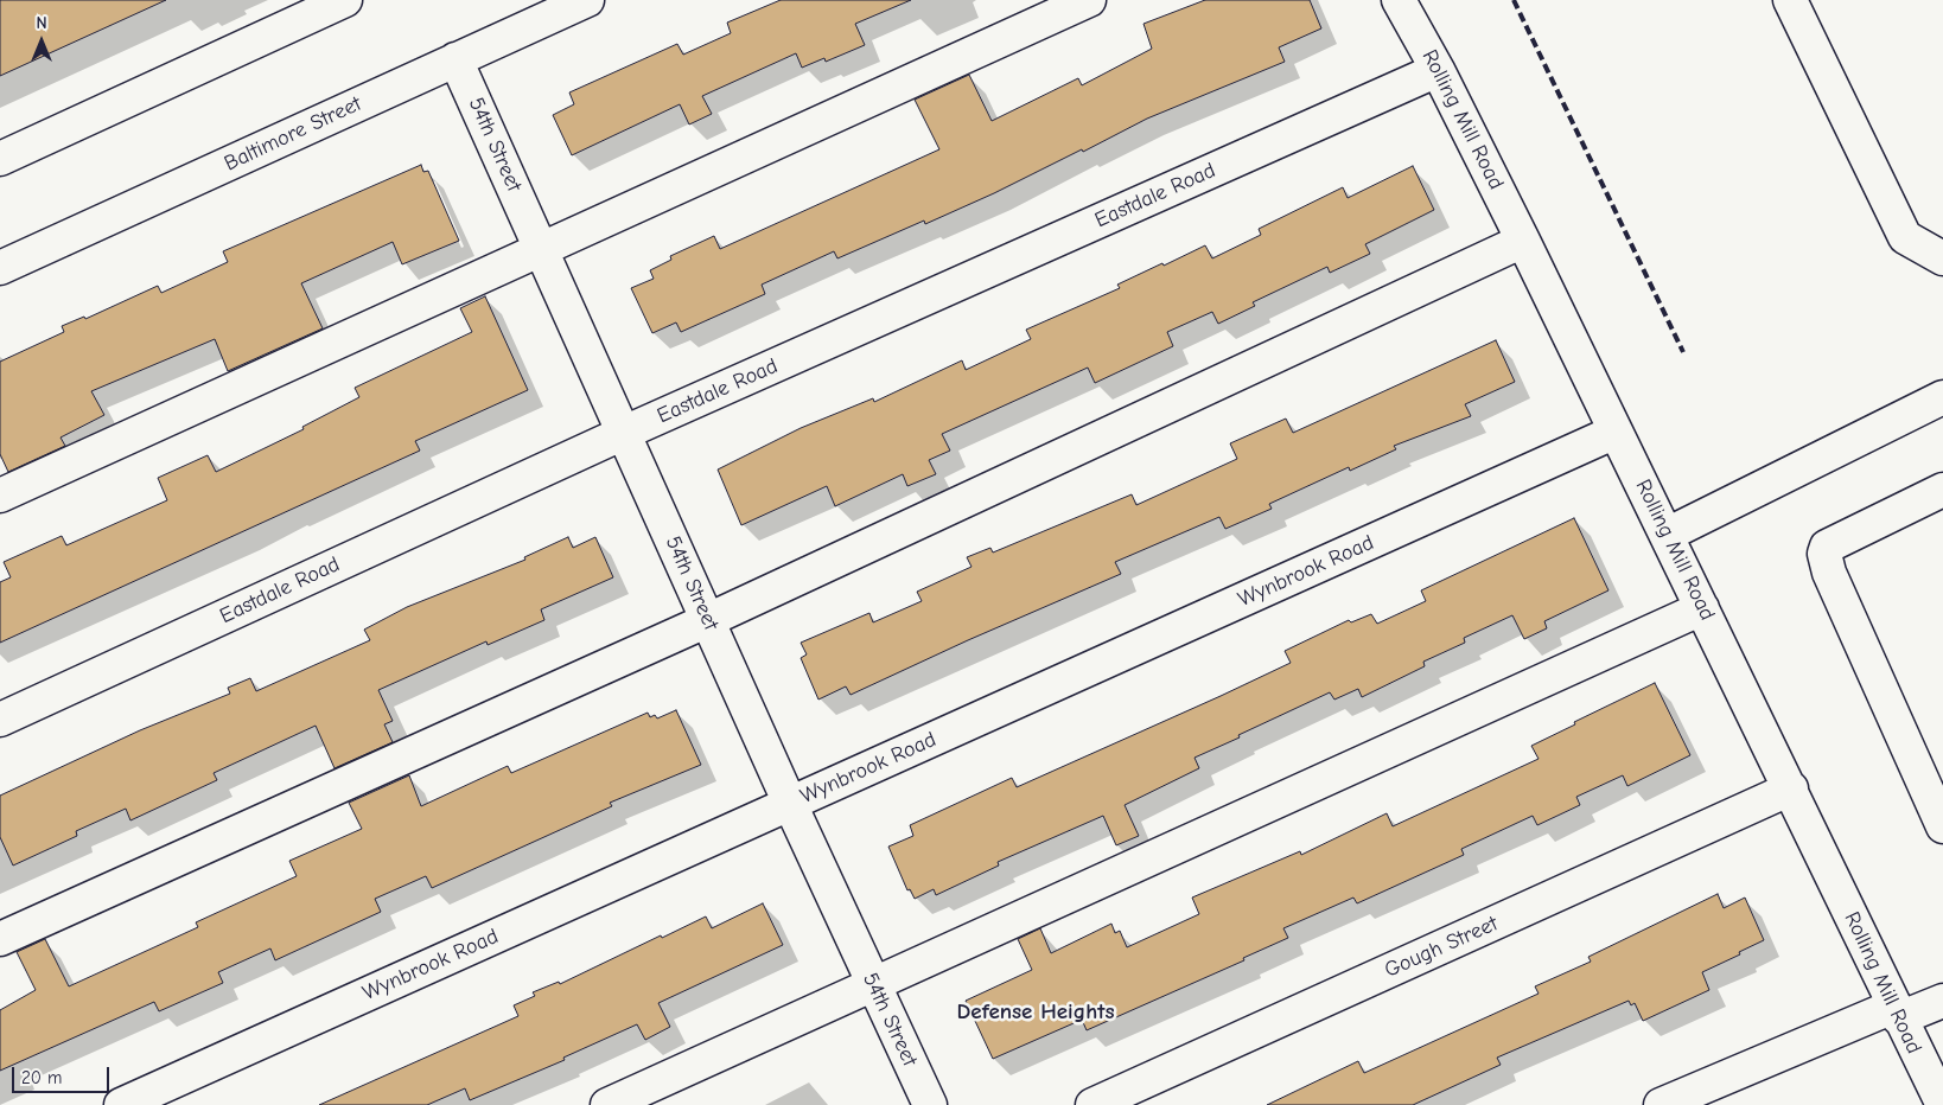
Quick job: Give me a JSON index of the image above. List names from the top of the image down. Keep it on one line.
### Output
{"streets":{"street":["Rolling Mill Road","Baltimore Street","54th Street","Eastdale Road","Wynbrook Road","Gough Street"]},"crossings":[["Rolling Mill Road","Eastdale Road"],["Rolling Mill Road","Wynbrook Road"],["Rolling Mill Road","Gough Street"],["Baltimore Street","54th Street"],["54th Street","Eastdale Road"],["54th Street","Wynbrook Road"]],"districts":["Defense Heights"],"scale_bar":"20 m","north":"top"}
